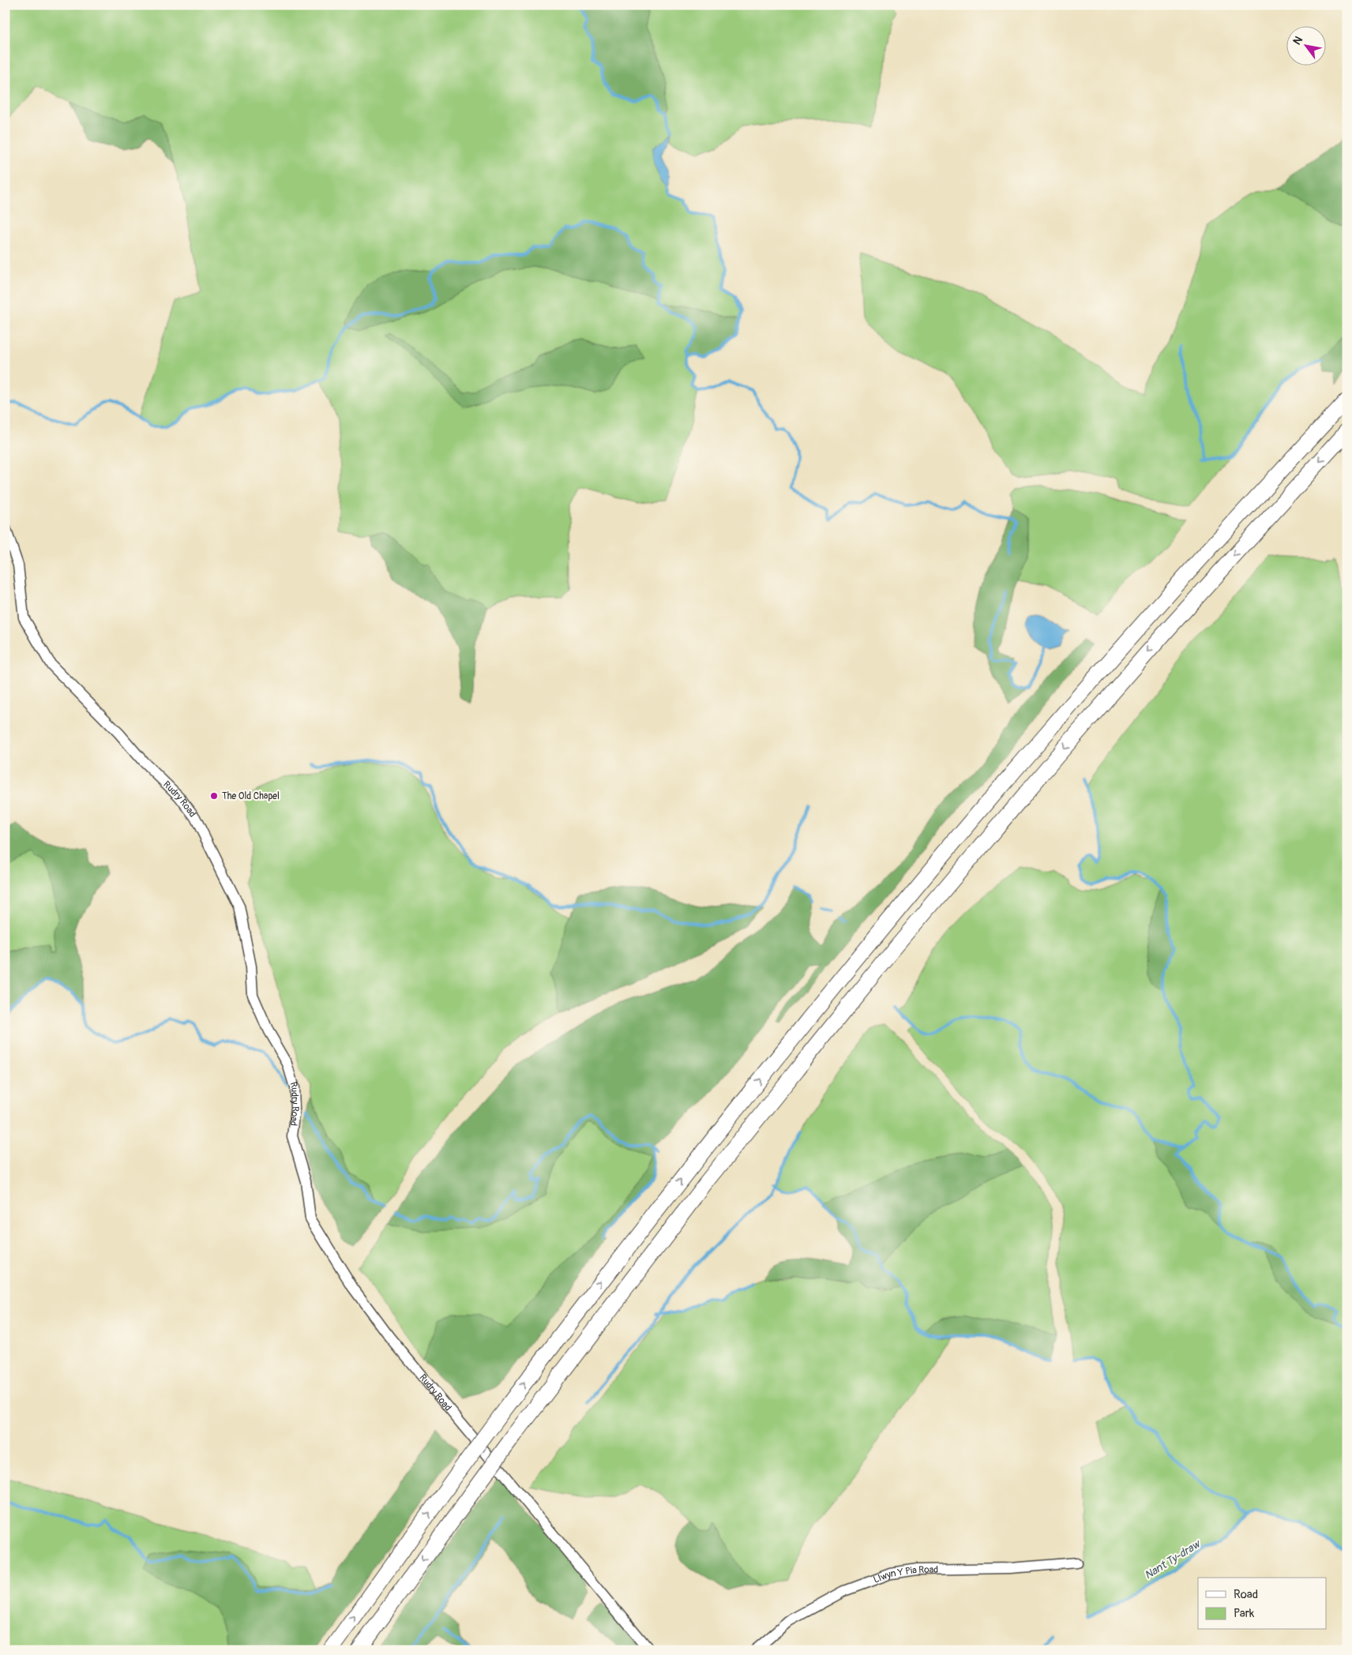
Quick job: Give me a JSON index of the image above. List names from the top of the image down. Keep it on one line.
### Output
{"streets":{"street":["Rudry Road","Llwyn Y Pia Road"]},"water":["Nant Ty-draw"],"places":["The Old Chapel"],"legend":["Road","Park"],"north":"top left"}
